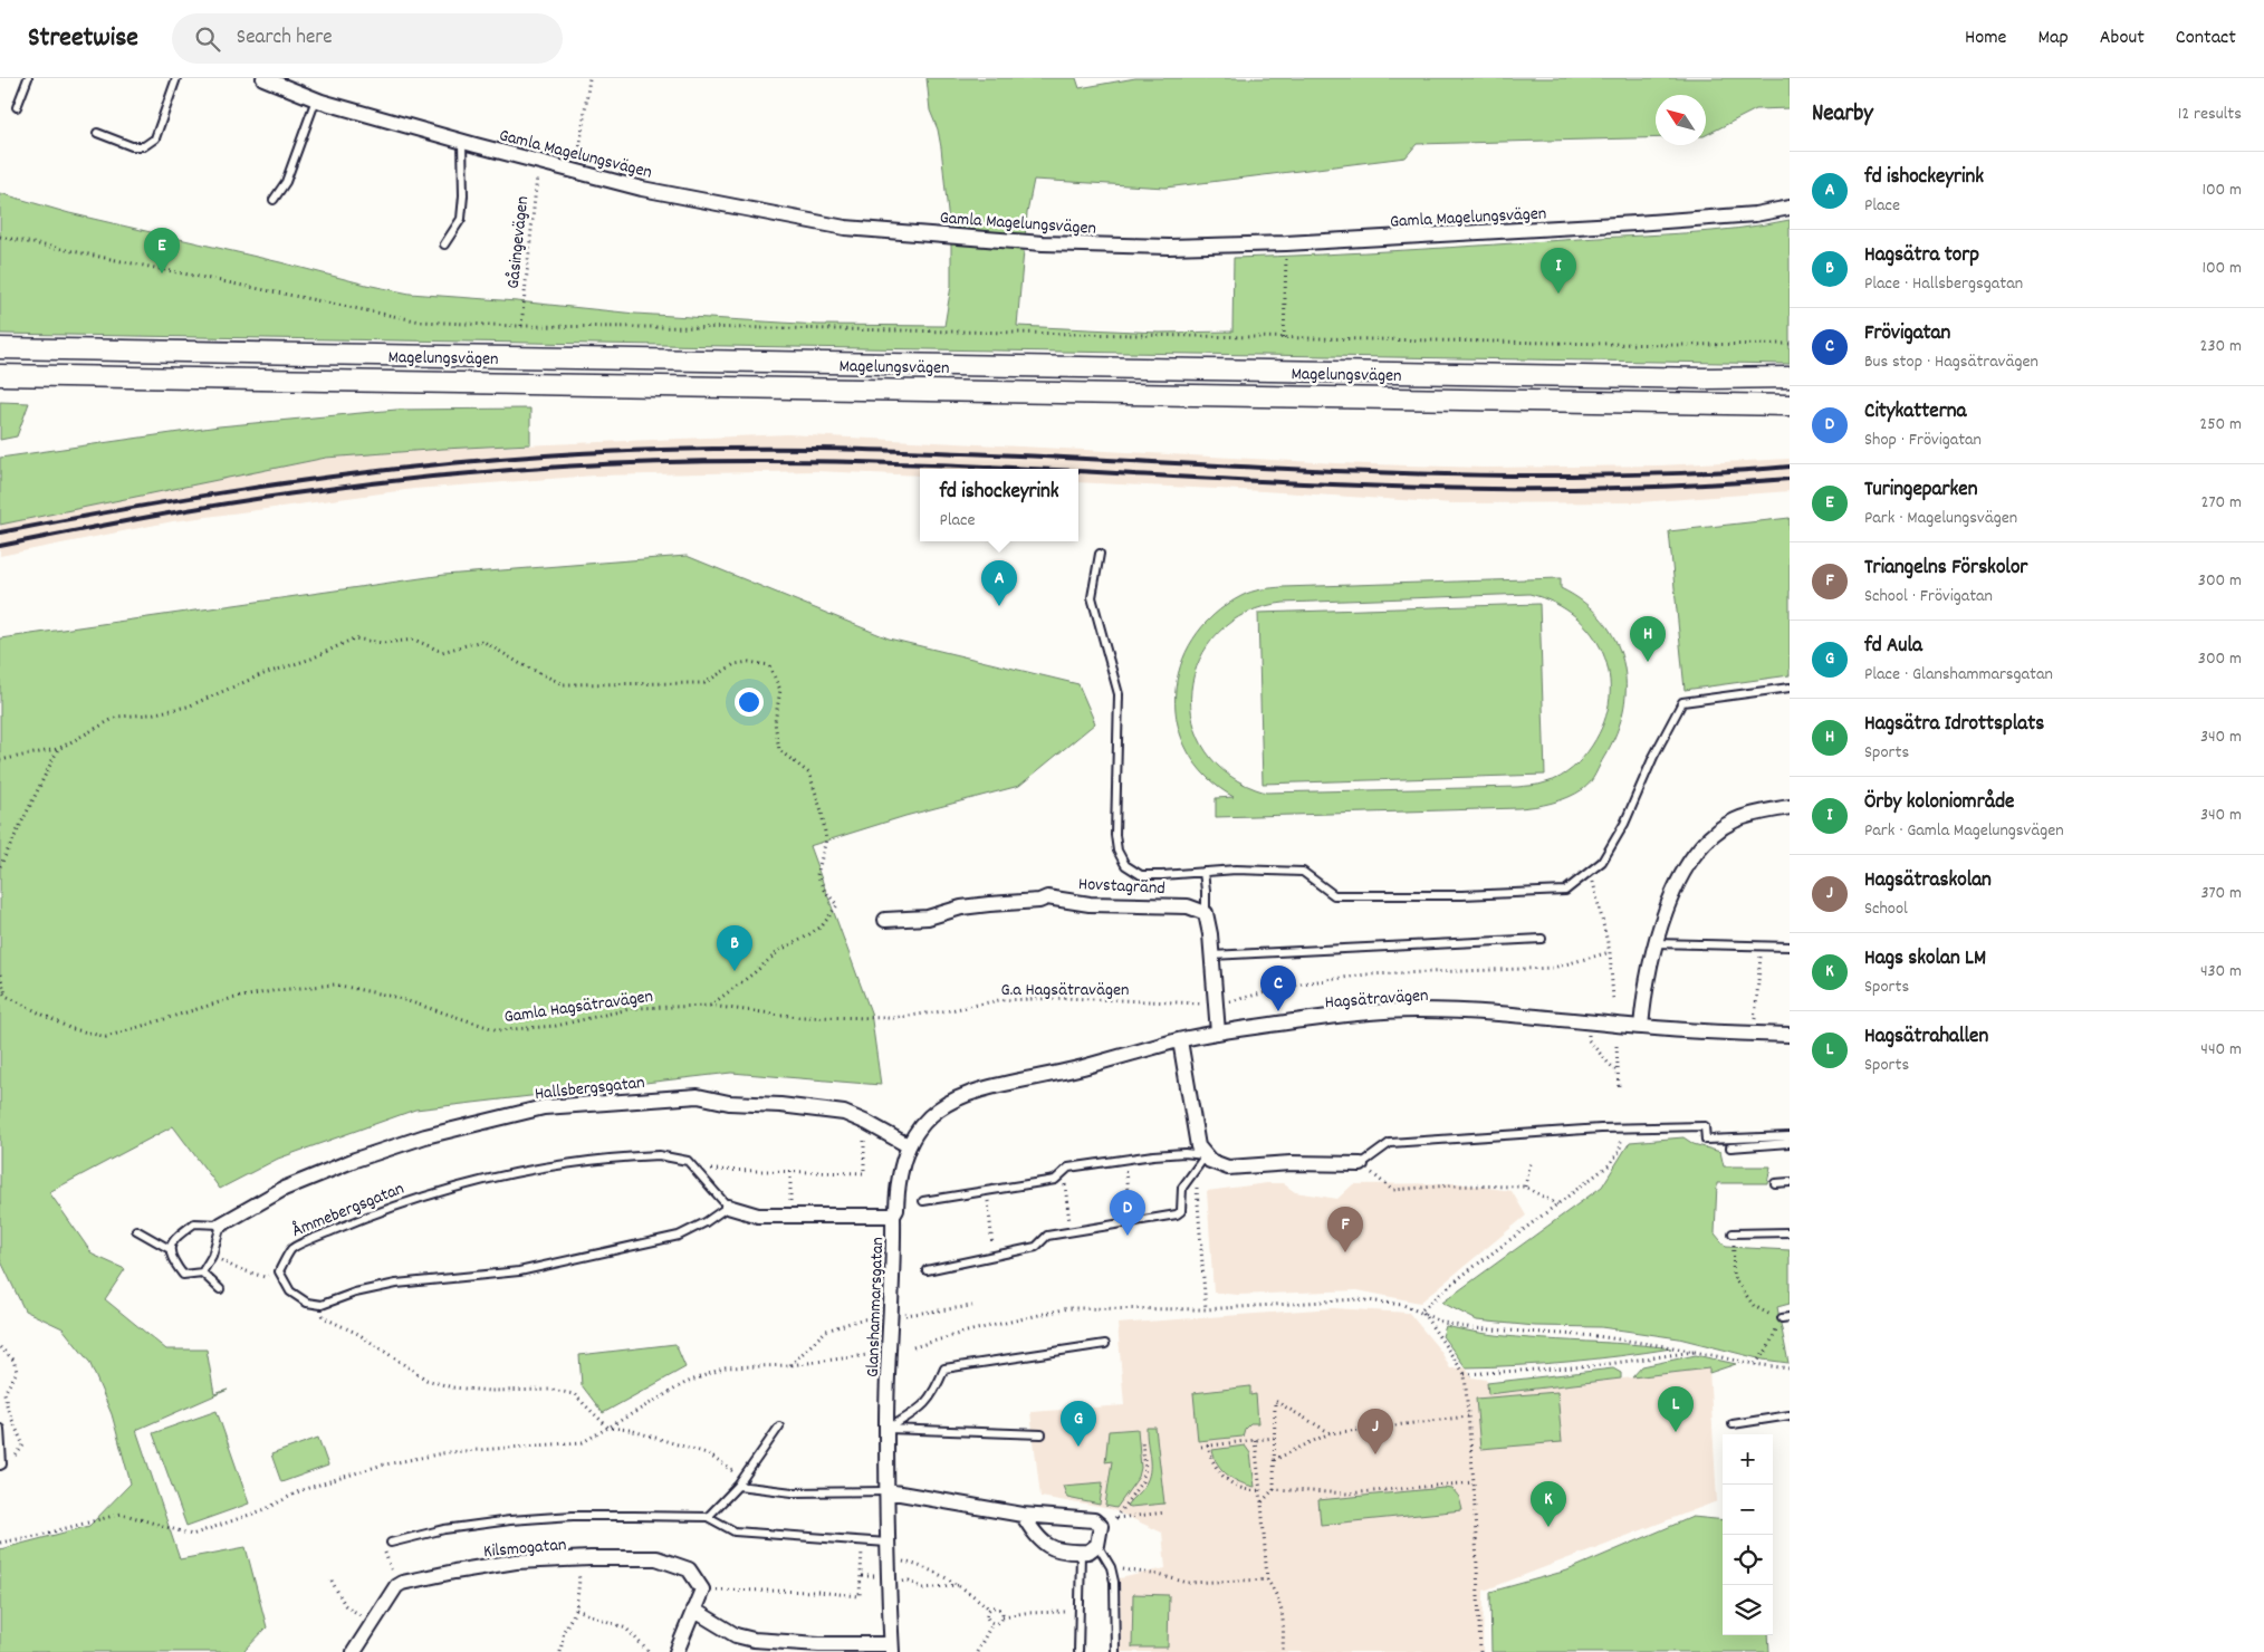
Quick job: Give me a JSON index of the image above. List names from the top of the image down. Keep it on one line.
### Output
{"streets":{"main road":["Magelungsvägen"],"street":["Gamla Magelungsvägen","Hovstagränd","Hagsätravägen","Hallsbergsgatan","Glanshammarsgatan","Kilsmogatan"],"lane":["Åmmebergsgatan"],"path":["Gåsingevägen","G.a Hagsätravägen","Gamla Hagsätravägen"]},"crossings":[["Gamla Magelungsvägen","Gåsingevägen"],["G.a Hagsätravägen","Gamla Hagsätravägen"],["Hagsätravägen","Glanshammarsgatan"],["Hallsbergsgatan","Glanshammarsgatan"]],"north":"top left","page":{"header":"Streetwise","search":"Search here","nav":["Home","Map","About","Contact"],"heading":["Nearby","12 results"],"list":[{"mark":"A","name":"fd ishockeyrink","note":"Place","value":"100 m"},{"mark":"B","name":"Hagsätra torp","note":"Place · Hallsbergsgatan","value":"100 m"},{"mark":"C","name":"Frövigatan","note":"Bus stop · Hagsätravägen","value":"230 m"},{"mark":"D","name":"Citykatterna","note":"Shop · Frövigatan","value":"250 m"},{"mark":"E","name":"Turingeparken","note":"Park · Magelungsvägen","value":"270 m"},{"mark":"F","name":"Triangelns Förskolor","note":"School · Frövigatan","value":"300 m"},{"mark":"G","name":"fd Aula","note":"Place · Glanshammarsgatan","value":"300 m"},{"mark":"H","name":"Hagsätra Idrottsplats","note":"Sports","value":"340 m"},{"mark":"I","name":"Örby koloniområde","note":"Park · Gamla Magelungsvägen","value":"340 m"},{"mark":"J","name":"Hagsätraskolan","note":"School","value":"370 m"},{"mark":"K","name":"Hags skolan LM","note":"Sports","value":"430 m"},{"mark":"L","name":"Hagsätrahallen","note":"Sports","value":"440 m"}],"pins":["E","I","A","H","B","C","D","F","L","G","J","K"],"popup":["fd ishockeyrink","Place"],"map_buttons":["+","−"]}}
